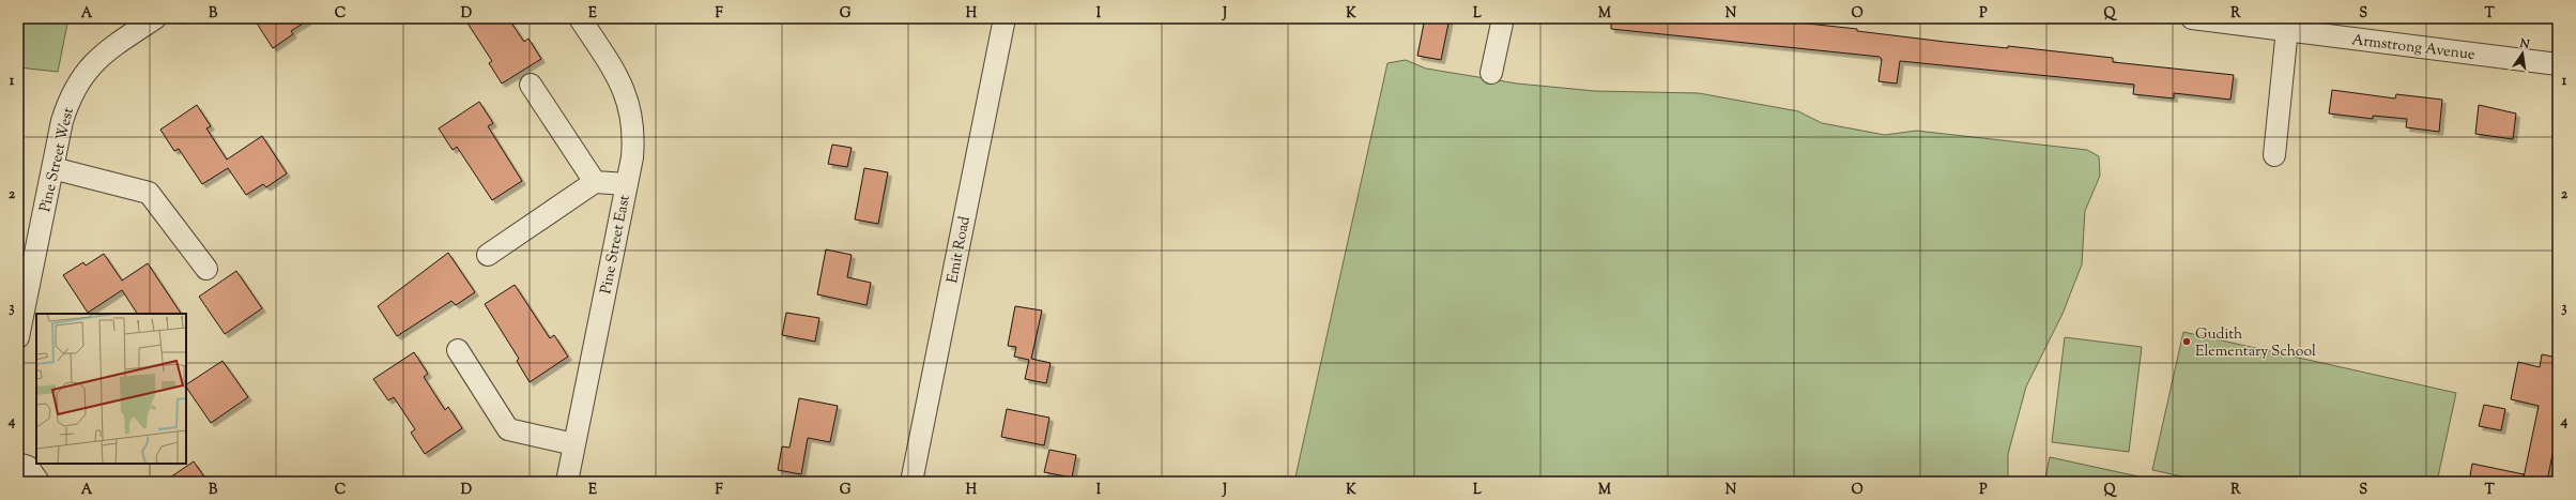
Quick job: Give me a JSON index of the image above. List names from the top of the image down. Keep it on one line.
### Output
{"streets":{"street":["Armstrong Avenue","Pine Street West","Pine Street East","Emit Road"]},"places":["Gudith Elementary School"],"north":"top","grid":{"columns":["A","B","C","D","E","F","G","H","I","J","K","L","M","N","O","P","Q","R","S","T"],"rows":["1","2","3","4"]}}
